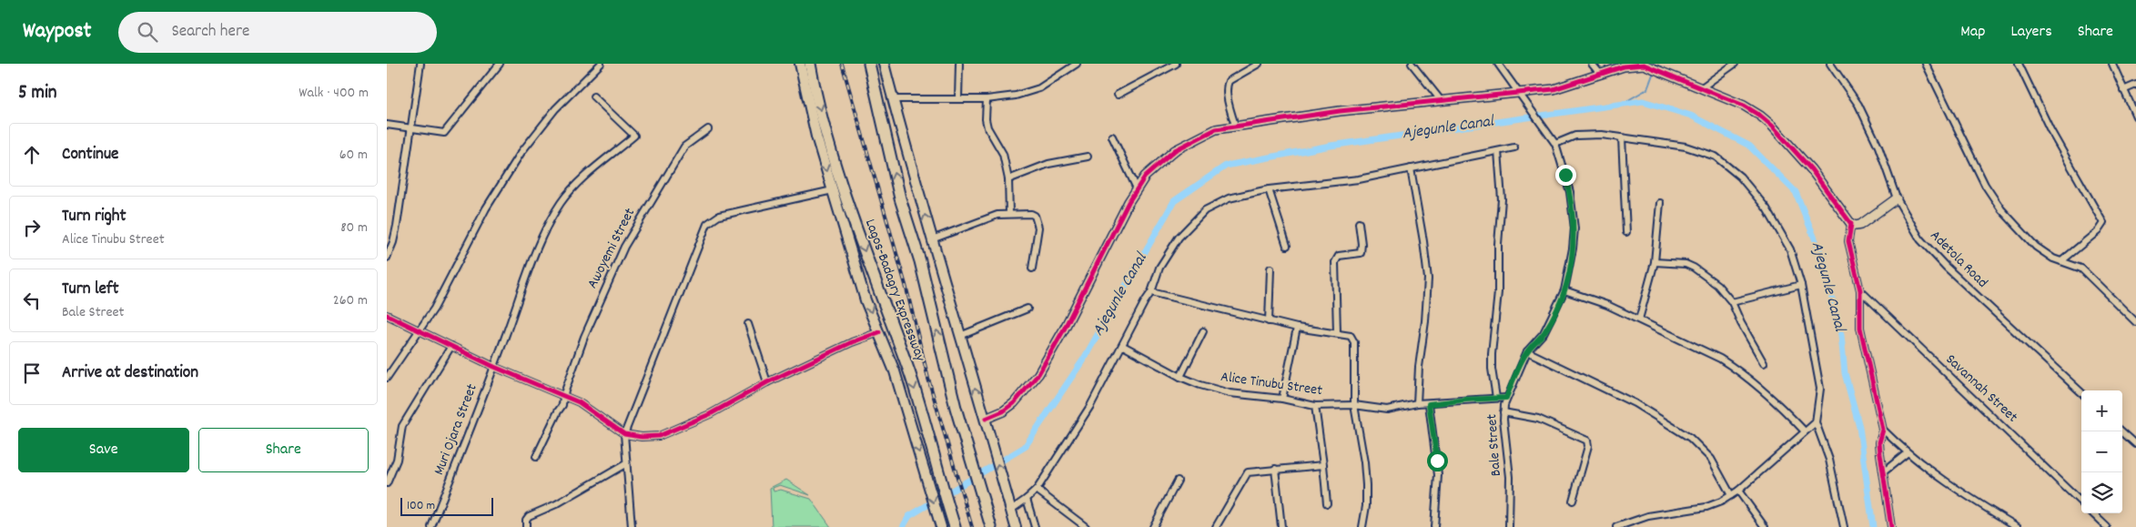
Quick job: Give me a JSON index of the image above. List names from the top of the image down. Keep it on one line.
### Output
{"streets":{"highway":["Lagos-Badagry Expressway"],"street":["Awoyemi Street","Adetola Road","Alice Tinubu Street","Savannah Street","Muri Ojara Street","Bale Street"]},"crossings":[["Alice Tinubu Street","Bale Street"]],"water":["Ajegunle Canal"],"scale_bar":"100 m","page":{"header":"Waypost","search":"Search here","nav":["Map","Layers","Share"],"heading":["5 min","Walk · 400 m"],"list":[["Continue","60 m"],["Turn right","Alice Tinubu Street","80 m"],["Turn left","Bale Street","260 m"],"Arrive at destination"],"map_buttons":["+","−"],"buttons":["Save","Share"],"scale":"100 m"}}
